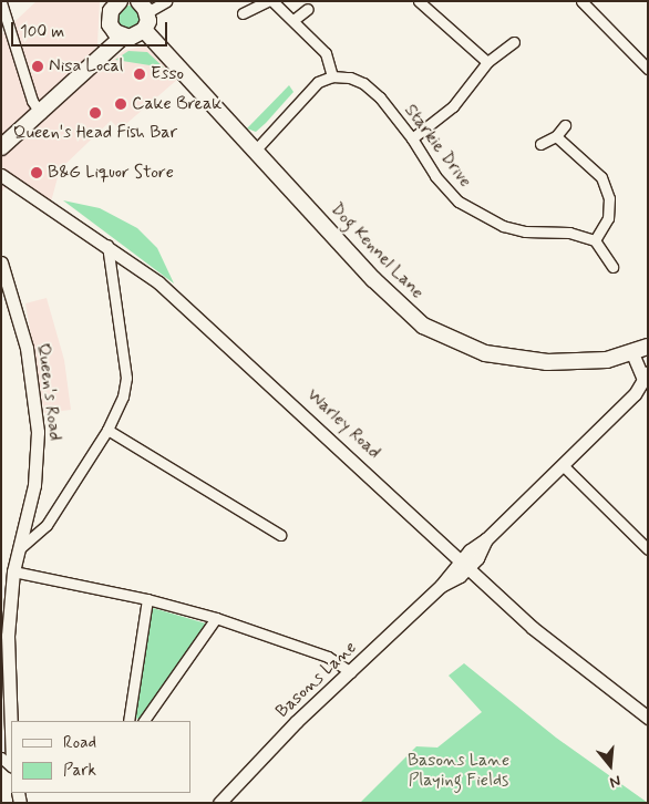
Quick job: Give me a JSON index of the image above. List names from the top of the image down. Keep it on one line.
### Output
{"streets":{"main road":["Dog Kennel Lane"],"street":["Starkie Drive","Queen's Road","Warley Road","Basons Lane"]},"crossings":[["Dog Kennel Lane","Basons Lane"],["Warley Road","Basons Lane"]],"parks":["Basons Lane Playing Fields"],"places":["Nisa Local","Esso","Cake Break","Queen's Head Fish Bar","B&G Liquor Store"],"legend":["Road","Park"],"scale_bar":"100 m","north":"bottom"}
